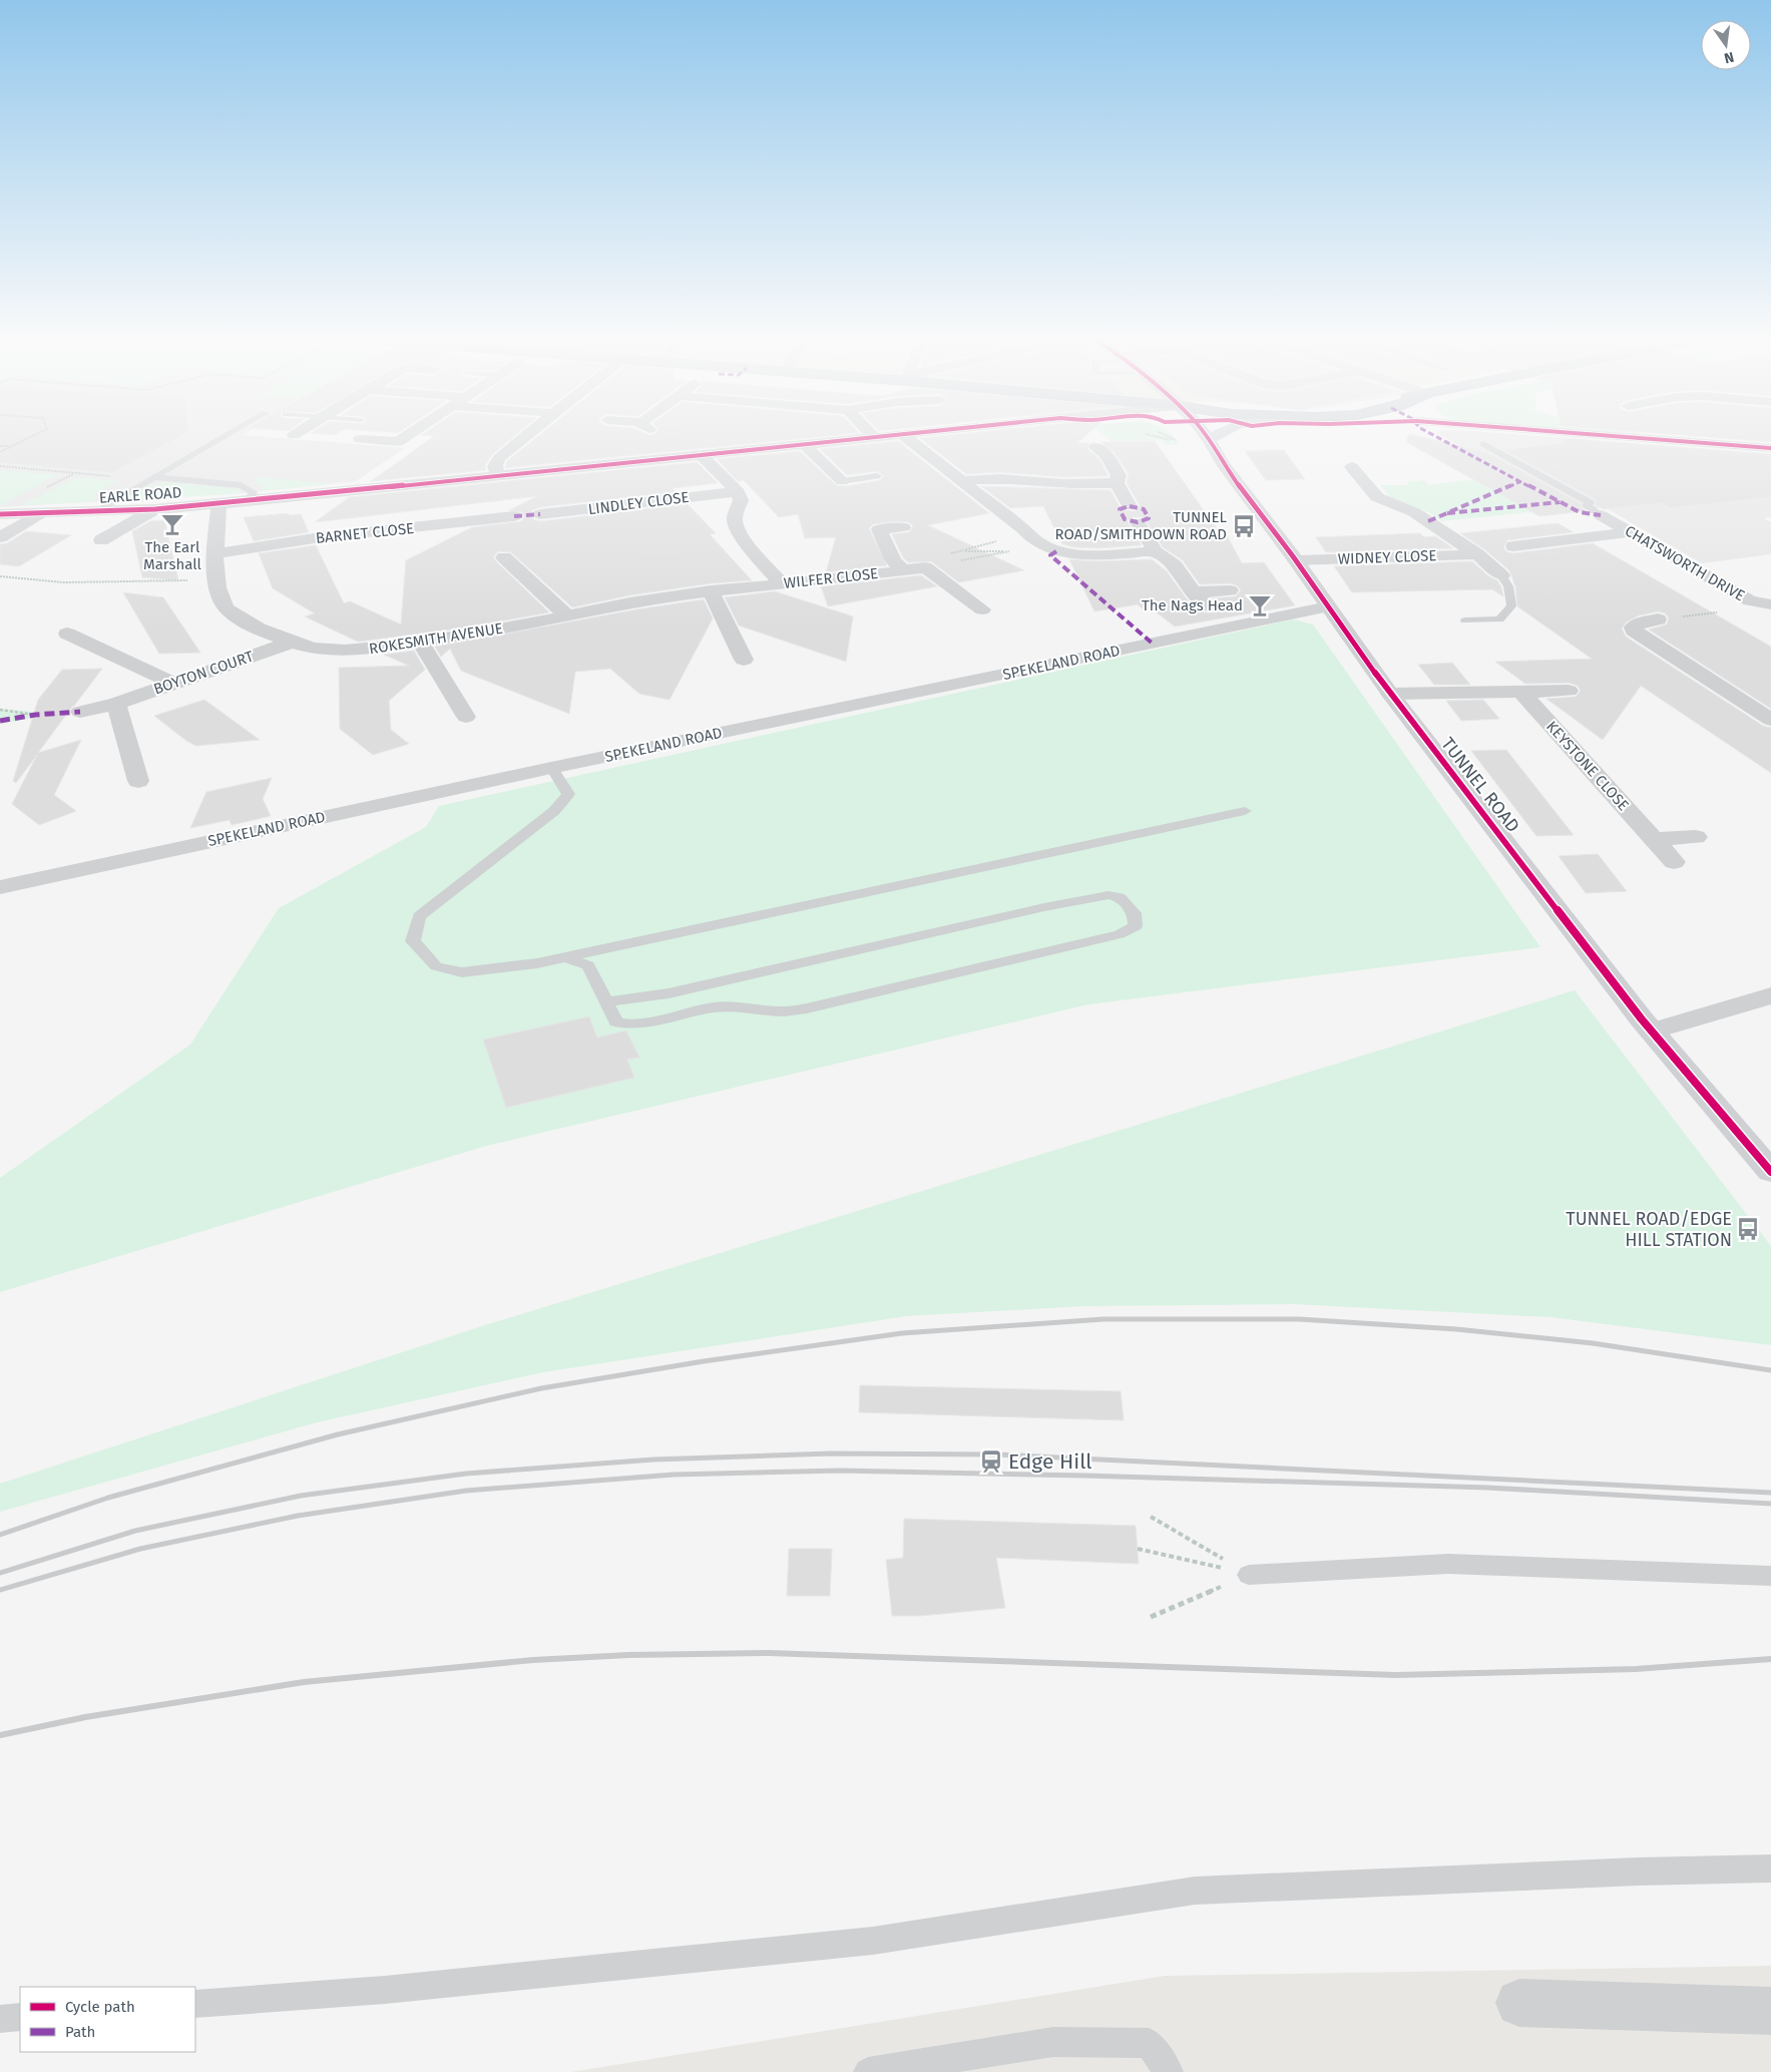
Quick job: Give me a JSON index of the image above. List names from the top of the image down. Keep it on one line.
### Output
{"streets":{"main road":["TUNNEL ROAD"],"street":["EARLE ROAD","LINDLEY CLOSE","BARNET CLOSE","WIDNEY CLOSE","CHATSWORTH DRIVE","WILFER CLOSE","ROKESMITH AVENUE","SPEKELAND ROAD","BOYTON COURT","KEYSTONE CLOSE"]},"crossings":[["EARLE ROAD","ROKESMITH AVENUE"],["BARNET CLOSE","ROKESMITH AVENUE"],["WIDNEY CLOSE","TUNNEL ROAD"],["WILFER CLOSE","ROKESMITH AVENUE"],["ROKESMITH AVENUE","BOYTON COURT"],["SPEKELAND ROAD","TUNNEL ROAD"],["KEYSTONE CLOSE","TUNNEL ROAD"]],"places":{"bar":["The Earl Marshall","The Nags Head"],"bus stop":["TUNNEL ROAD/SMITHDOWN ROAD","TUNNEL ROAD/EDGE HILL STATION"],"station":["Edge Hill"]},"legend":["Cycle path","Path"],"north":"bottom"}
